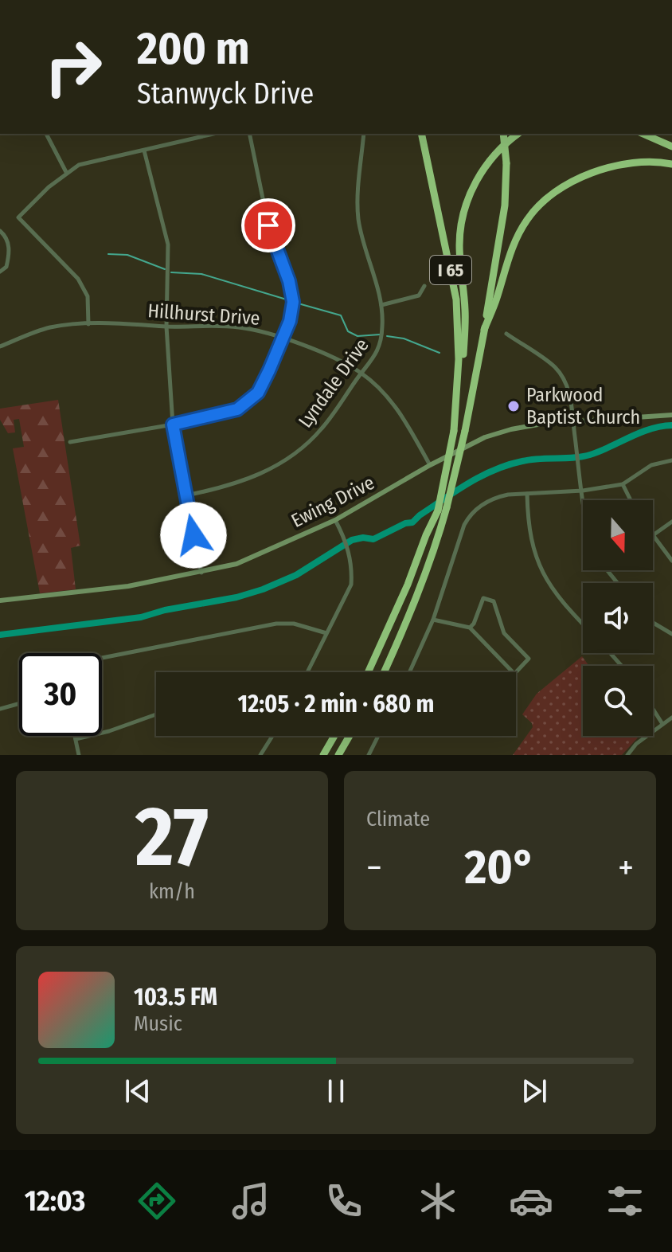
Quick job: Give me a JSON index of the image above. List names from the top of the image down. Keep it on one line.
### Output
{"streets":{"highway":["I 65"],"main road":["Ewing Drive"],"street":["Hillhurst Drive","Lyndale Drive"]},"crossings":[["Hillhurst Drive","Lyndale Drive"],["Hillhurst Drive","Ewing Drive"]],"places":["Parkwood Baptist Church"],"north":"bottom","page":{"turn":["200 m","Stanwyck Drive"],"limit":"30","trip":"12:05 · 2 min · 680 m","tile":[["27","km/h"],"Climate"],"heat":["−","20°","+"],"song":["103.5 FM","Music"],"tabs":"12:03"}}
